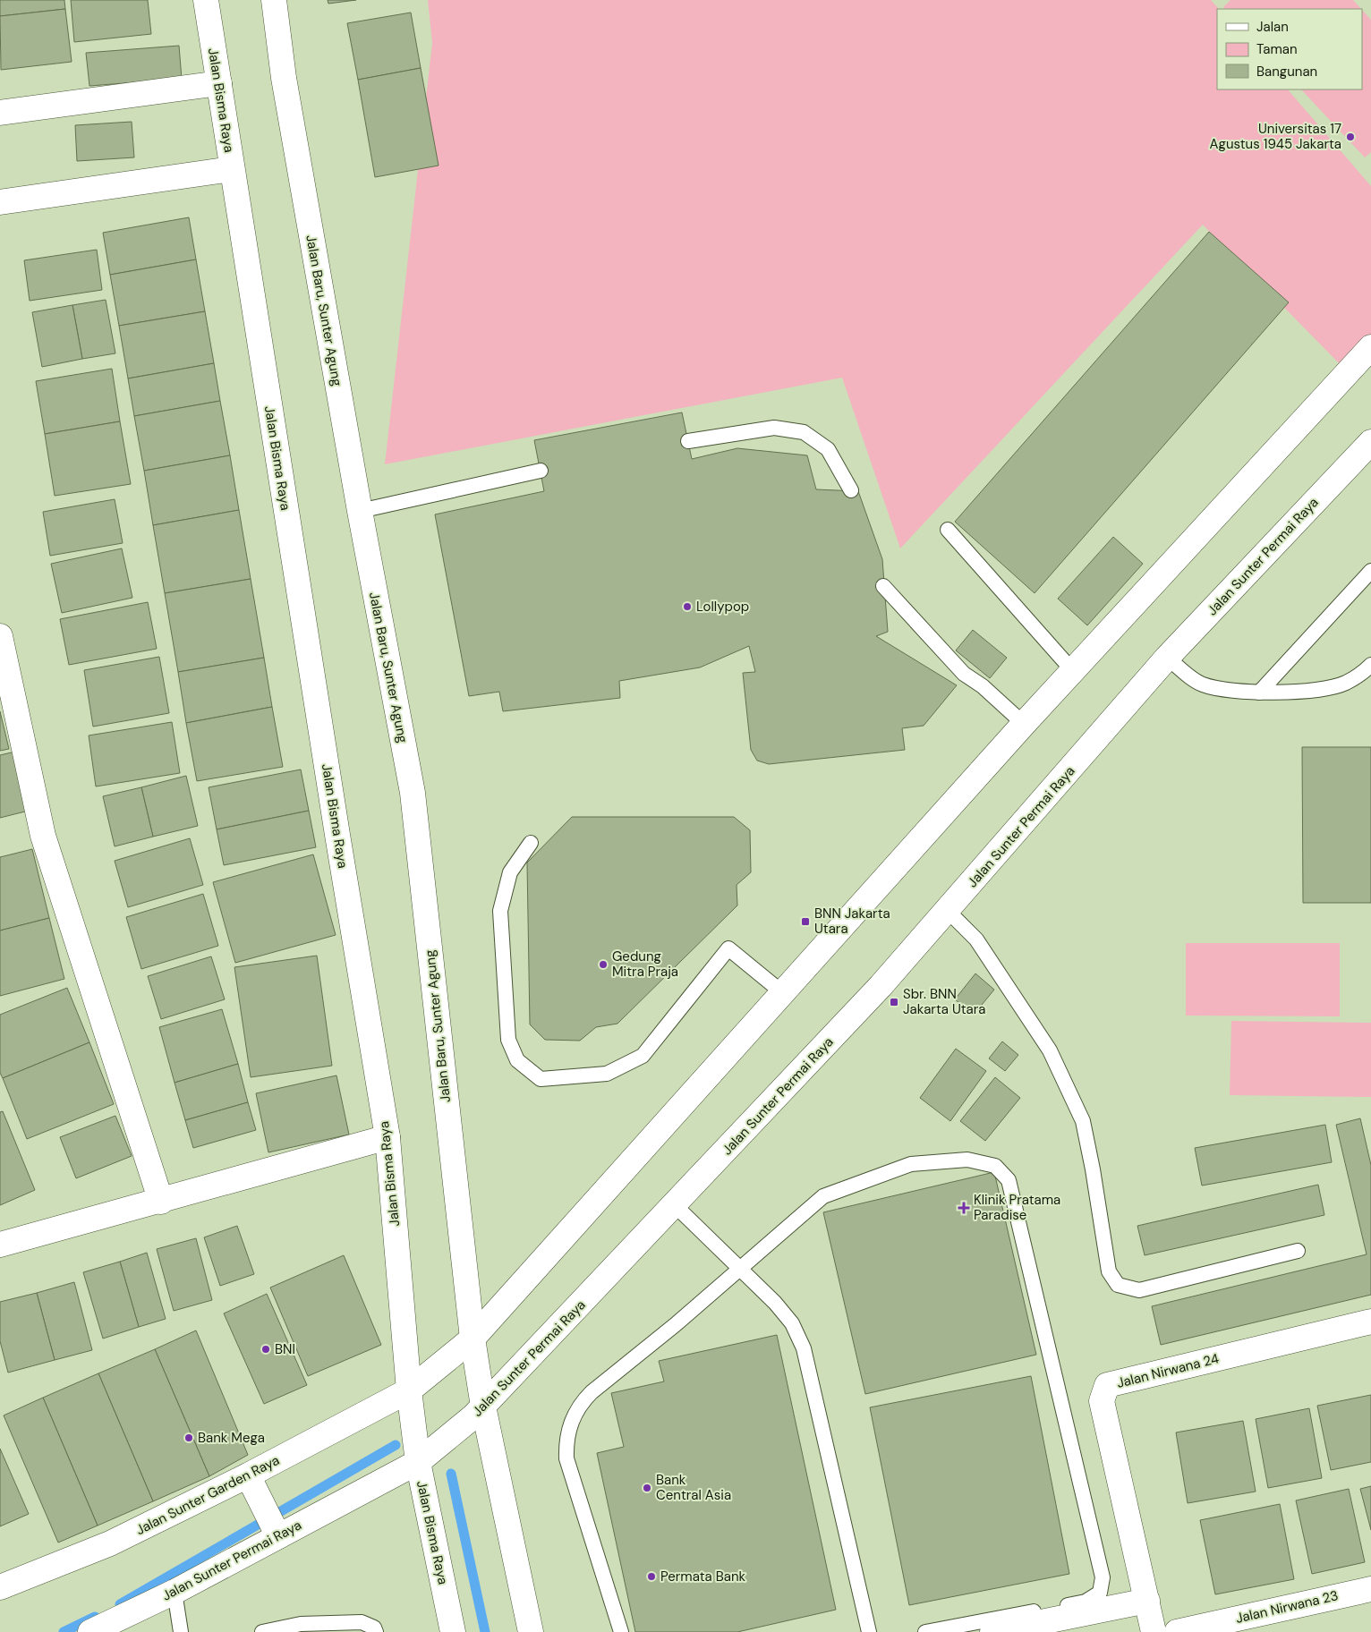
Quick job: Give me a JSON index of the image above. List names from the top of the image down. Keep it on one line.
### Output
{"streets":{"street":["Jalan Bisma Raya","Jalan Baru, Sunter Agung","Jalan Sunter Permai Raya","Jalan Nirwana 24","Jalan Sunter Garden Raya","Jalan Nirwana 23"]},"crossings":[["Jalan Bisma Raya","Jalan Sunter Permai Raya"],["Jalan Bisma Raya","Jalan Sunter Garden Raya"]],"places":{"other":["Universitas 17 Agustus 1945 Jakarta","Lollypop","Gedung Mitra Praja","BNI","Bank Mega","Bank Central Asia","Permata Bank"],"transit":["BNN Jakarta Utara","Sbr. BNN Jakarta Utara"],"health":["Klinik Pratama Paradise"]},"legend":["Jalan","Taman","Bangunan"]}
